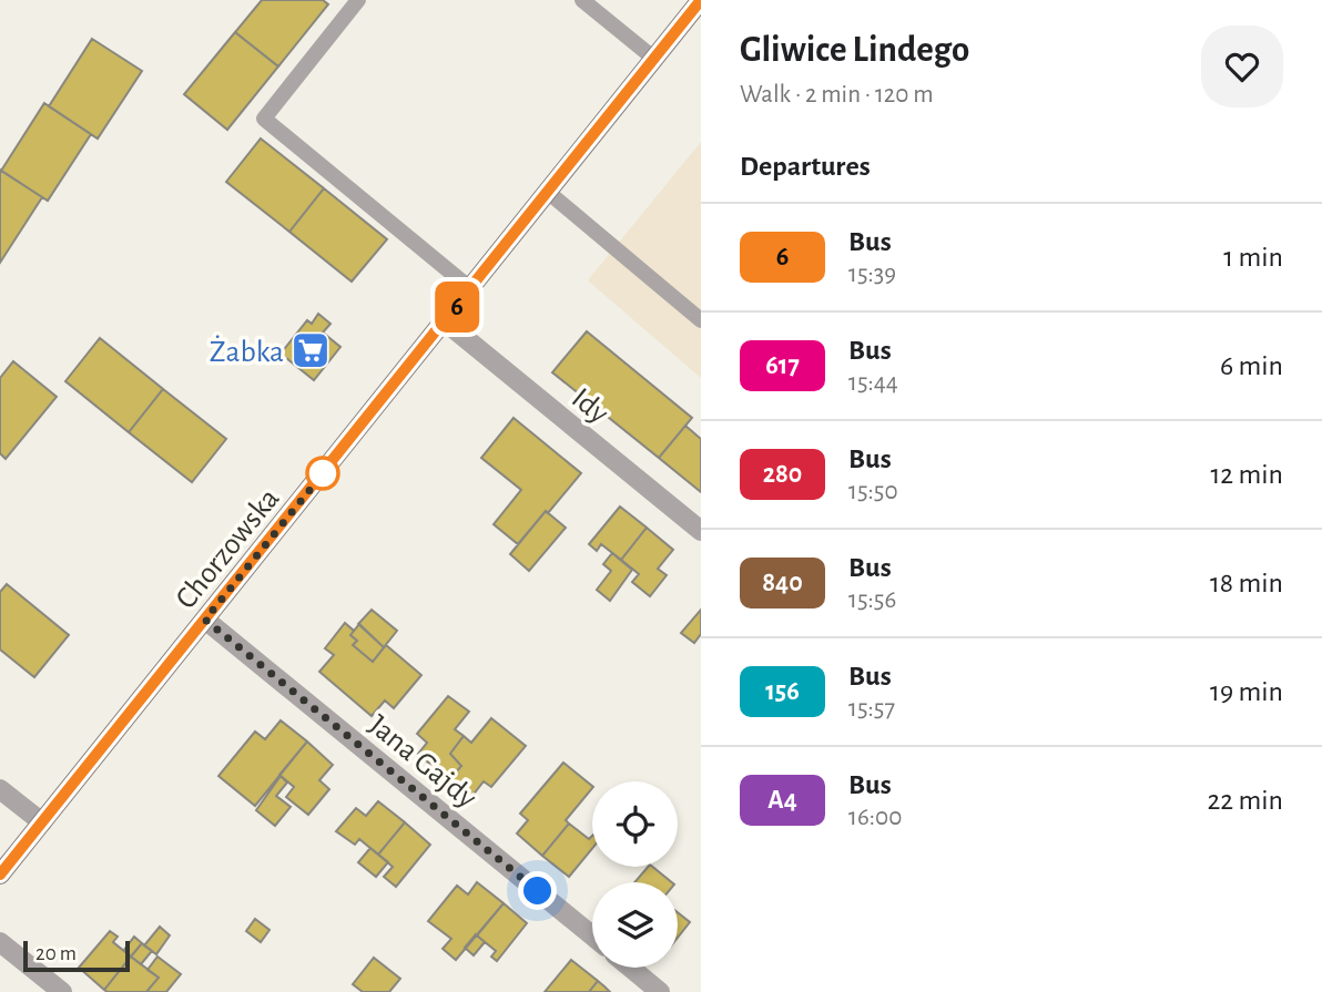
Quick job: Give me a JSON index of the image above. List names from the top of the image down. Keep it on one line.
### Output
{"streets":{"main road":["Chorzowska"],"street":["Idy","Jana Gajdy"]},"crossings":[["Idy","Chorzowska"],["Chorzowska","Jana Gajdy"]],"places":{"supermarket":["Żabka"]},"lines":["bus line 6"],"scale_bar":"20 m","page":{"on_map":"6","heading":[["Gliwice Lindego","Walk · 2 min · 120 m"],"Departures"],"list":[{"mark":"6","name":"Bus","note":"15:39","value":"1 min"},{"mark":"617","name":"Bus","note":"15:44","value":"6 min"},{"mark":"280","name":"Bus","note":"15:50","value":"12 min"},{"mark":"840","name":"Bus","note":"15:56","value":"18 min"},{"mark":"156","name":"Bus","note":"15:57","value":"19 min"},{"mark":"A4","name":"Bus","note":"16:00","value":"22 min"}],"scale":"20 m"}}
